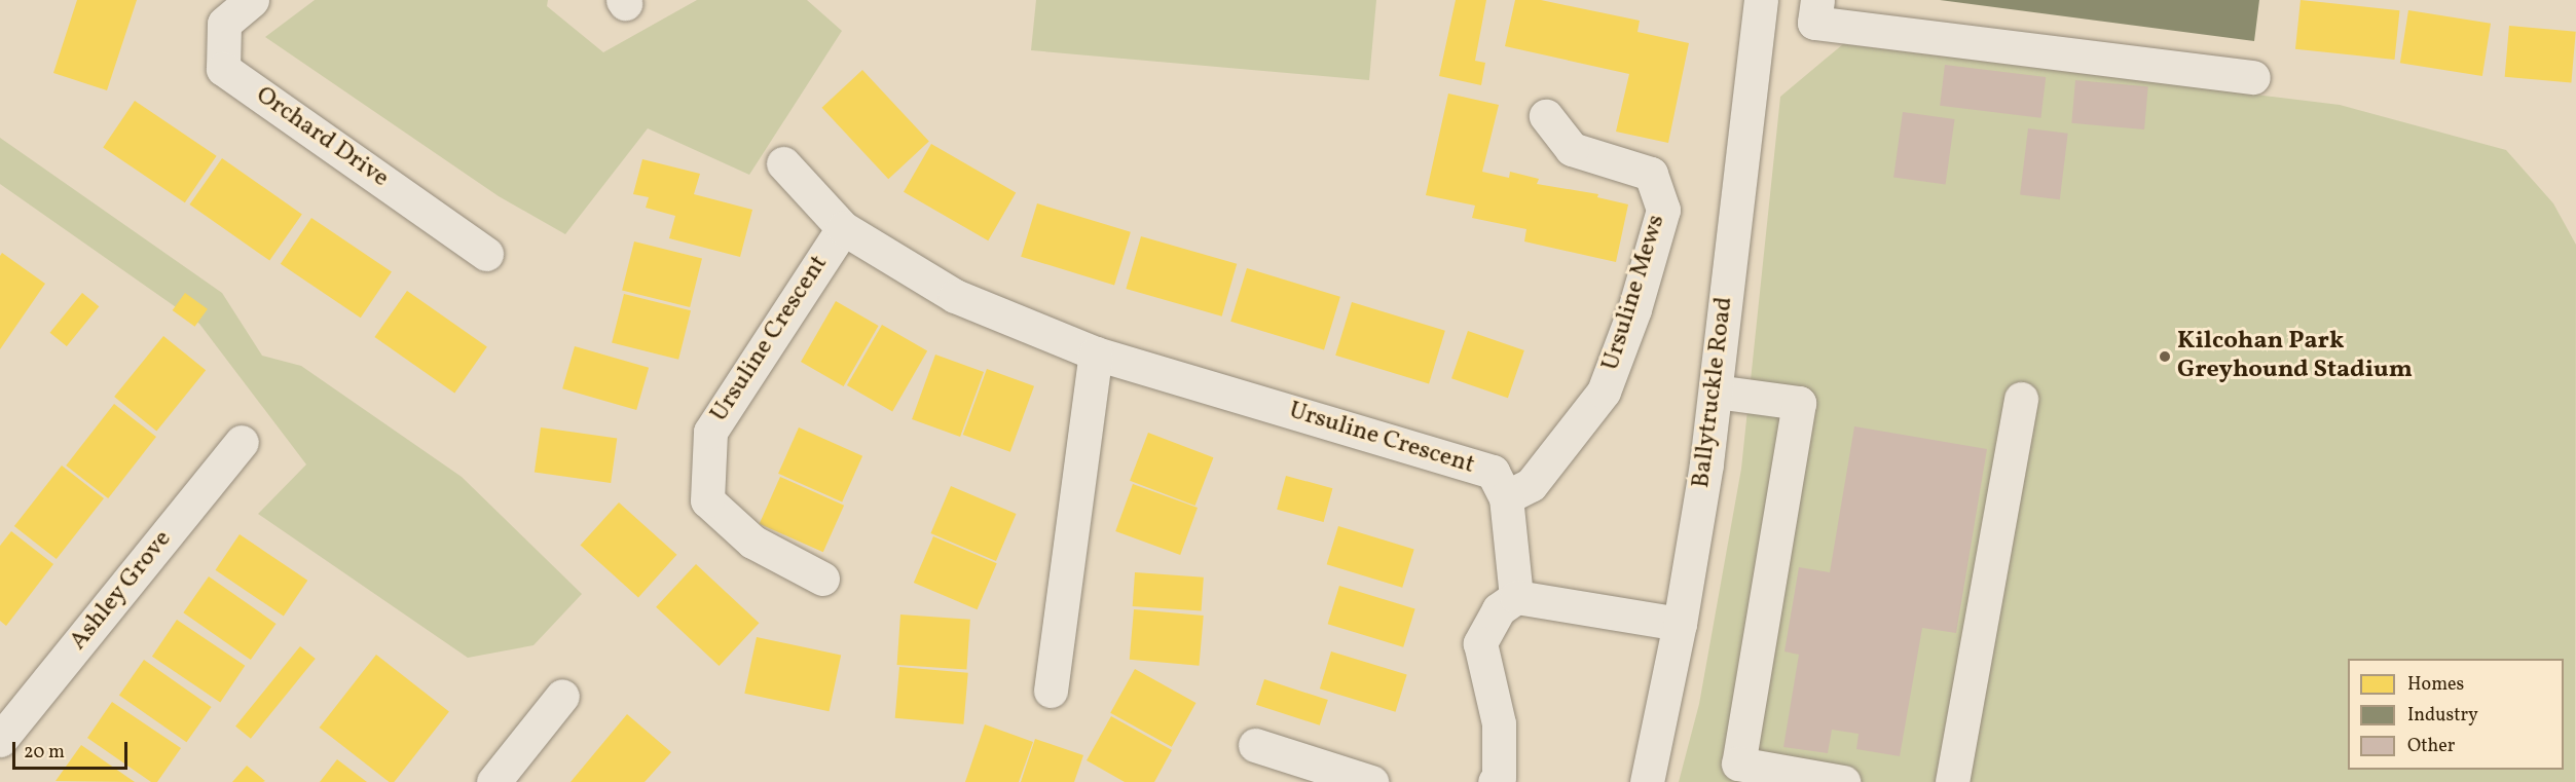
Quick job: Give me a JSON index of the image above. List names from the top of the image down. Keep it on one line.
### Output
{"streets":{"street":["Orchard Drive","Ursuline Mews","Ursuline Crescent","Ballytruckle Road","Ashley Grove"]},"crossings":[["Ursuline Mews","Ursuline Crescent"]],"places":["Kilcohan Park Greyhound Stadium"],"legend":["Homes","Industry","Other"],"scale_bar":"20 m"}
